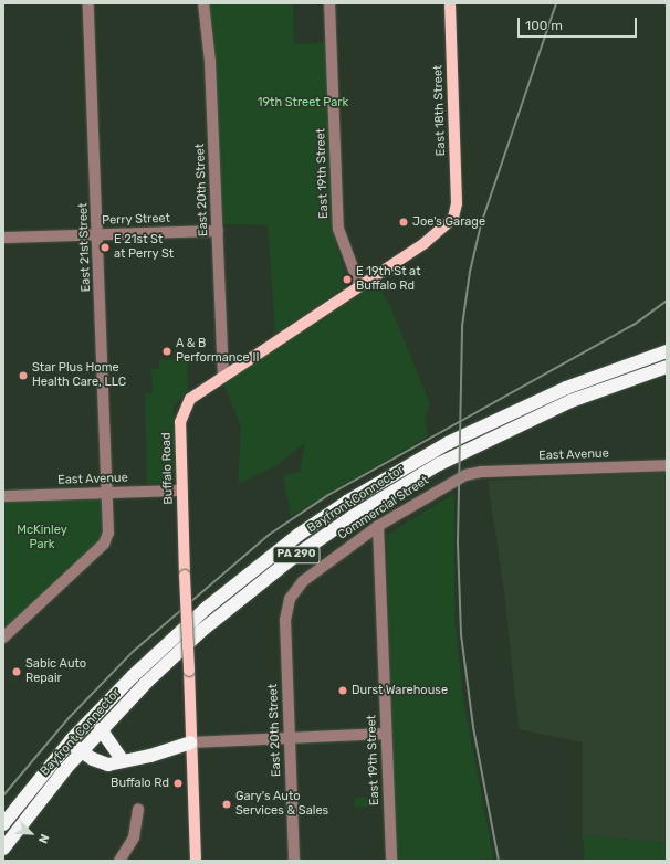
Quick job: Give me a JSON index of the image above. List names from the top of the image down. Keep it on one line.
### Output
{"streets":{"highway":["Bayfront Connector","PA 290"],"main road":["East 18th Street","Buffalo Road"],"street":["East 19th Street","East 20th Street","Perry Street","East 21st Street","East Avenue","Commercial Street"]},"crossings":[["East 18th Street","Buffalo Road"],["East 19th Street","Buffalo Road"],["East 19th Street","Commercial Street"],["East 20th Street","Perry Street"],["East 20th Street","Buffalo Road"],["East 20th Street","Commercial Street"],["Perry Street","East 21st Street"],["East 21st Street","East Avenue"],["East Avenue","Buffalo Road"],["East Avenue","Commercial Street"]],"parks":["19th Street Park","McKinley Park"],"places":["Joe's Garage","E 21st St at Perry St","E 19th St at Buffalo Rd","A & B Performance II","Star Plus Home Health Care, LLC","Sabic Auto Repair","Durst Warehouse","Buffalo Rd","Gary's Auto Services & Sales"],"scale_bar":"100 m","north":"bottom right"}
